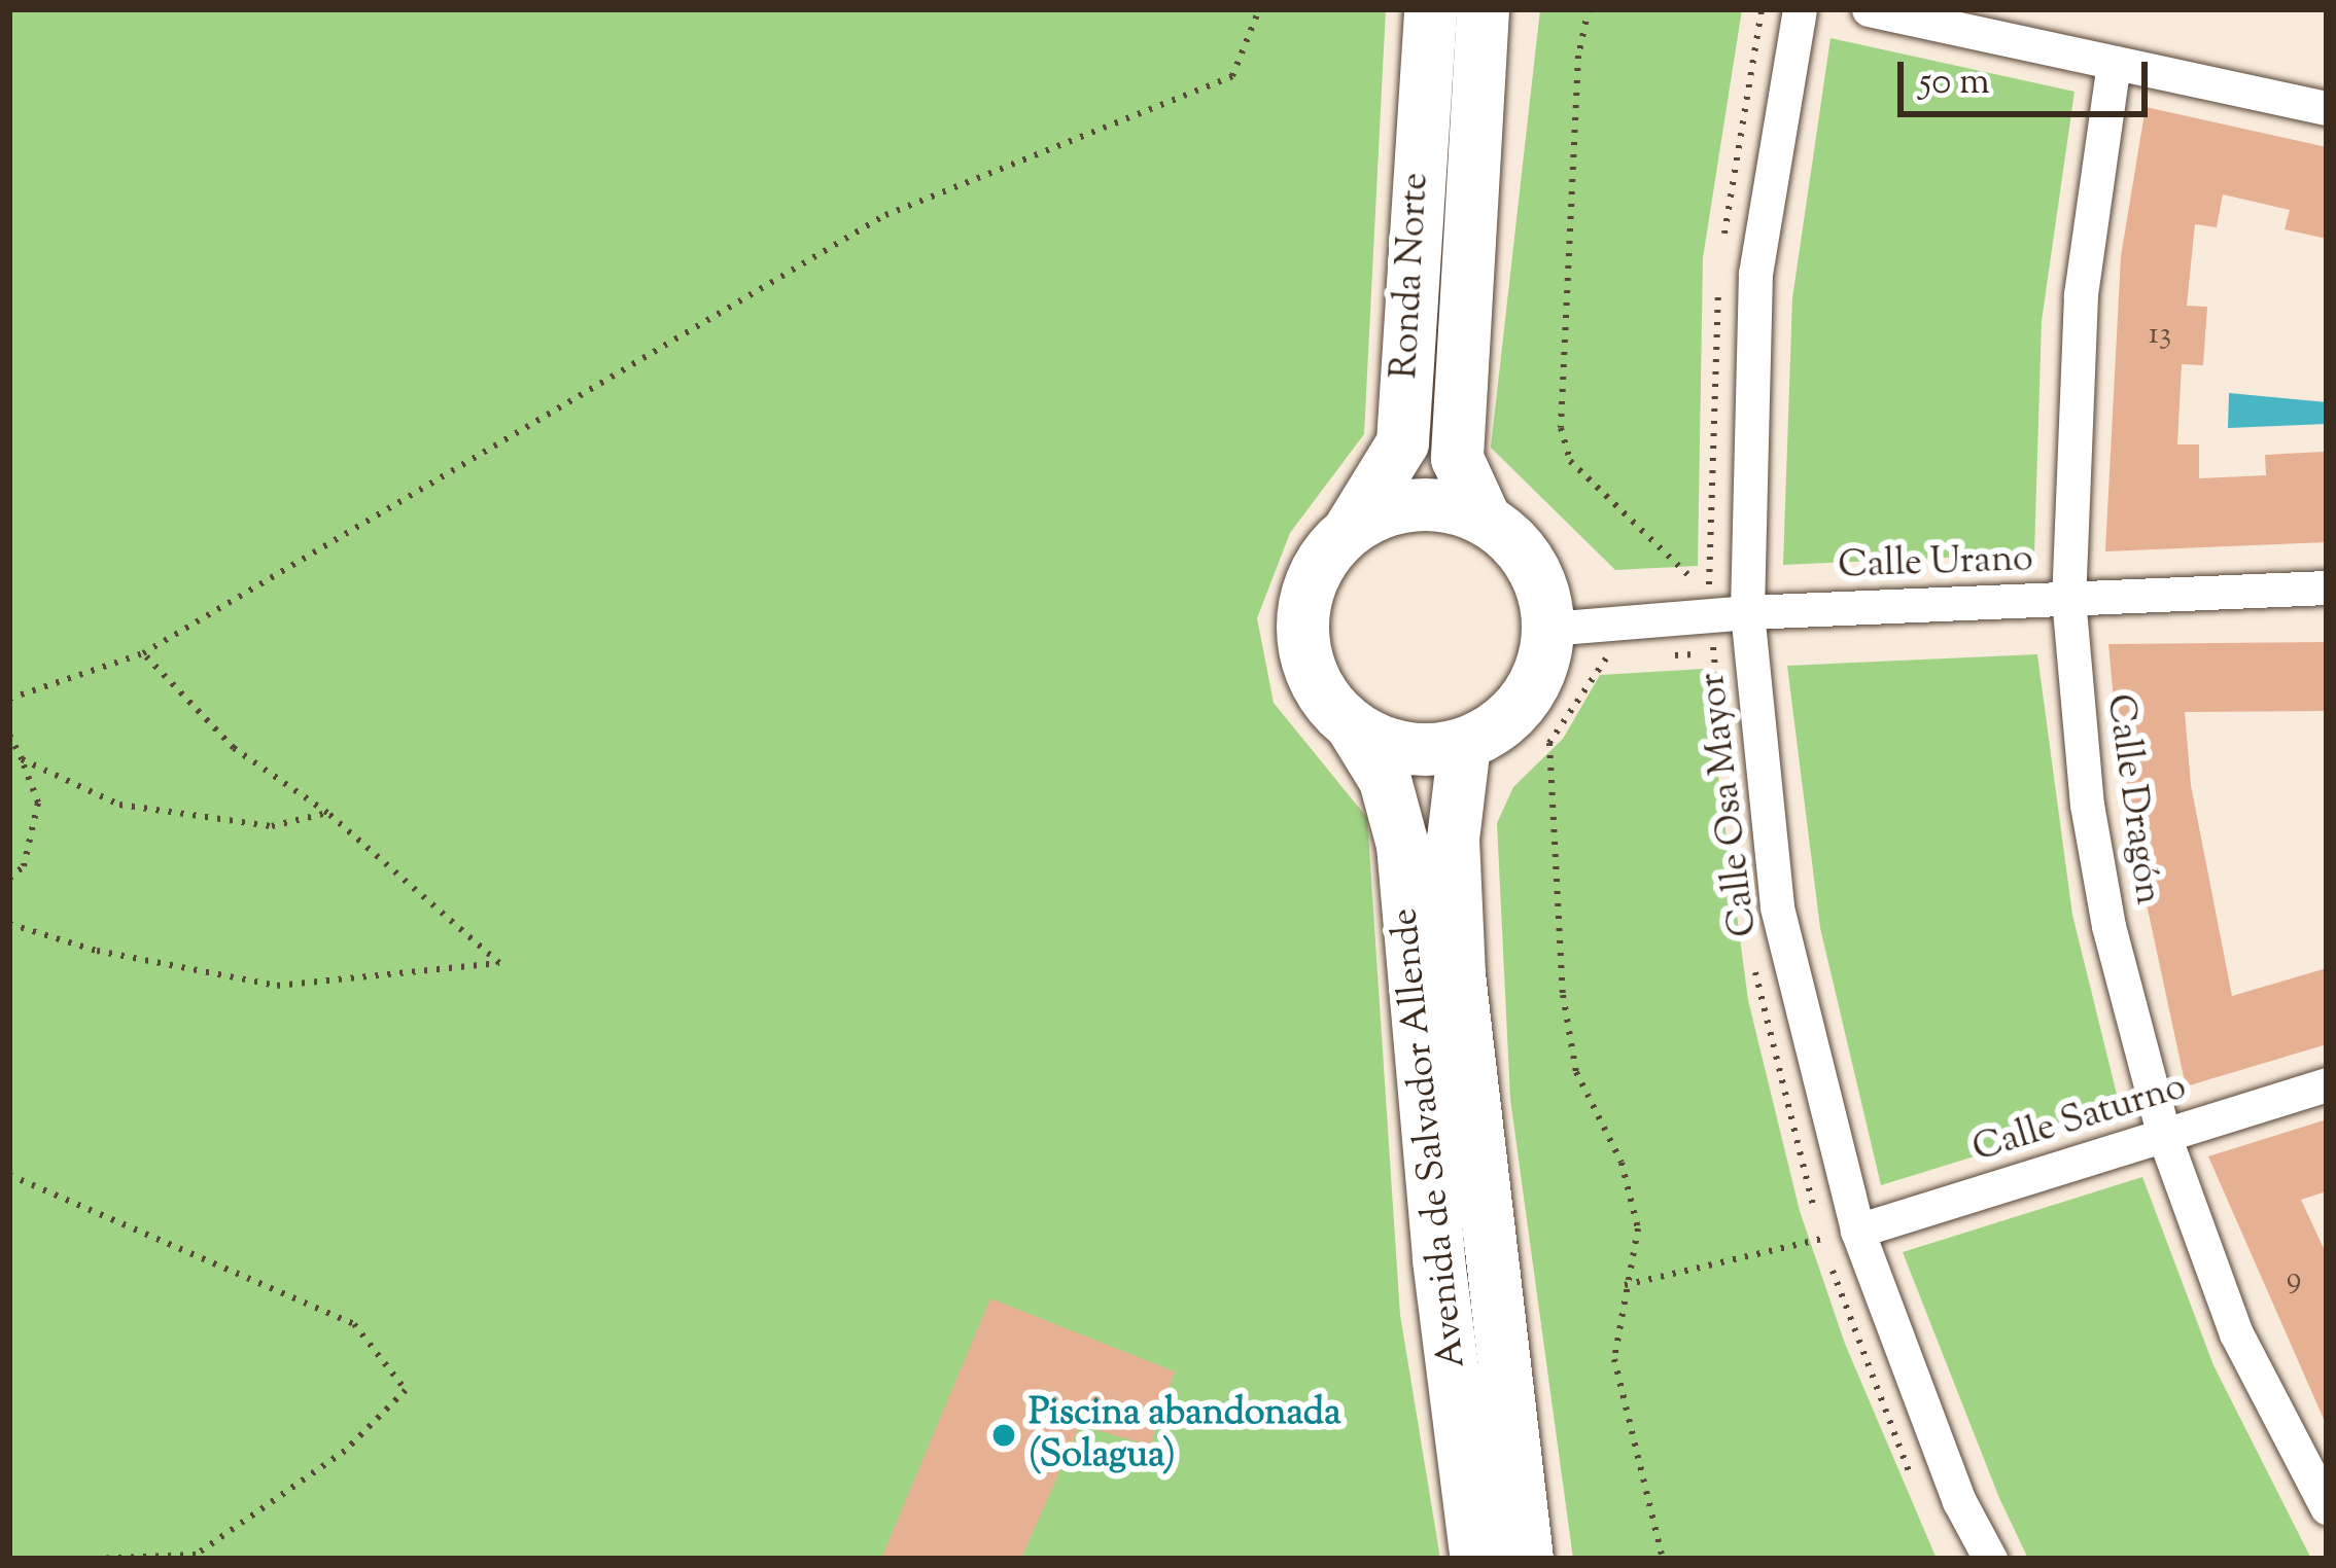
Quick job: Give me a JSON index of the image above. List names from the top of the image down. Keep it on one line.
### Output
{"streets":{"main road":["Ronda Norte","Avenida de Salvador Allende"],"street":["Calle Urano","Calle Dragón","Calle Osa Mayor","Calle Saturno"]},"crossings":[["Ronda Norte","Calle Urano"],["Ronda Norte","Avenida de Salvador Allende"],["Calle Urano","Calle Dragón"],["Calle Urano","Calle Osa Mayor"],["Calle Urano","Avenida de Salvador Allende"],["Calle Dragón","Calle Saturno"],["Calle Osa Mayor","Calle Saturno"]],"places":["Piscina abandonada (Solagua)"],"house_numbers":["13","9"],"scale_bar":"50 m"}
